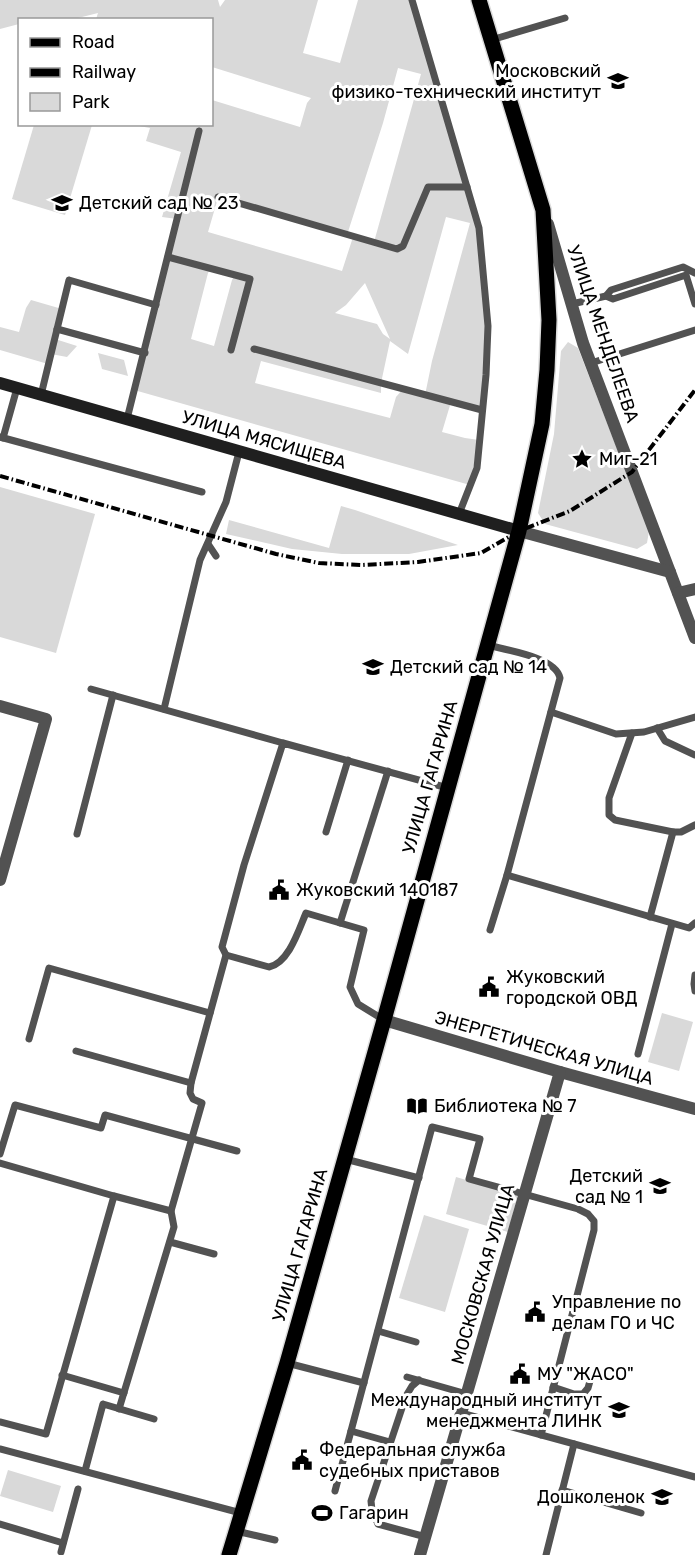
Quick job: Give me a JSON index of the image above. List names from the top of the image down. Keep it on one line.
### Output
{"streets":{"main road":["УЛИЦА МЯСИЩЕВА","УЛИЦА ГАГАРИНА"],"street":["УЛИЦА МЕНДЕЛЕЕВА","ЭНЕРГЕТИЧЕСКАЯ УЛИЦА","МОСКОВСКАЯ УЛИЦА"]},"crossings":[["УЛИЦА МЕНДЕЛЕЕВА","УЛИЦА ГАГАРИНА"],["УЛИЦА МЯСИЩЕВА","УЛИЦА ГАГАРИНА"],["УЛИЦА ГАГАРИНА","ЭНЕРГЕТИЧЕСКАЯ УЛИЦА"],["ЭНЕРГЕТИЧЕСКАЯ УЛИЦА","МОСКОВСКАЯ УЛИЦА"]],"places":{"school or university":["Московский физико-технический институт","Детский сад № 23","Детский сад № 14","Детский сад № 1","Международный институт менеджмента ЛИНК","Дошколенок"],"place":["Миг-21"],"public building":["Жуковский 140187","Жуковский городской ОВД","Управление по делам ГО и ЧС","МУ \"ЖАСО\"","Федеральная служба судебных приставов"],"library":["Библиотека № 7"],"sports":["Гагарин"]},"legend":["Road","Railway","Park"]}
